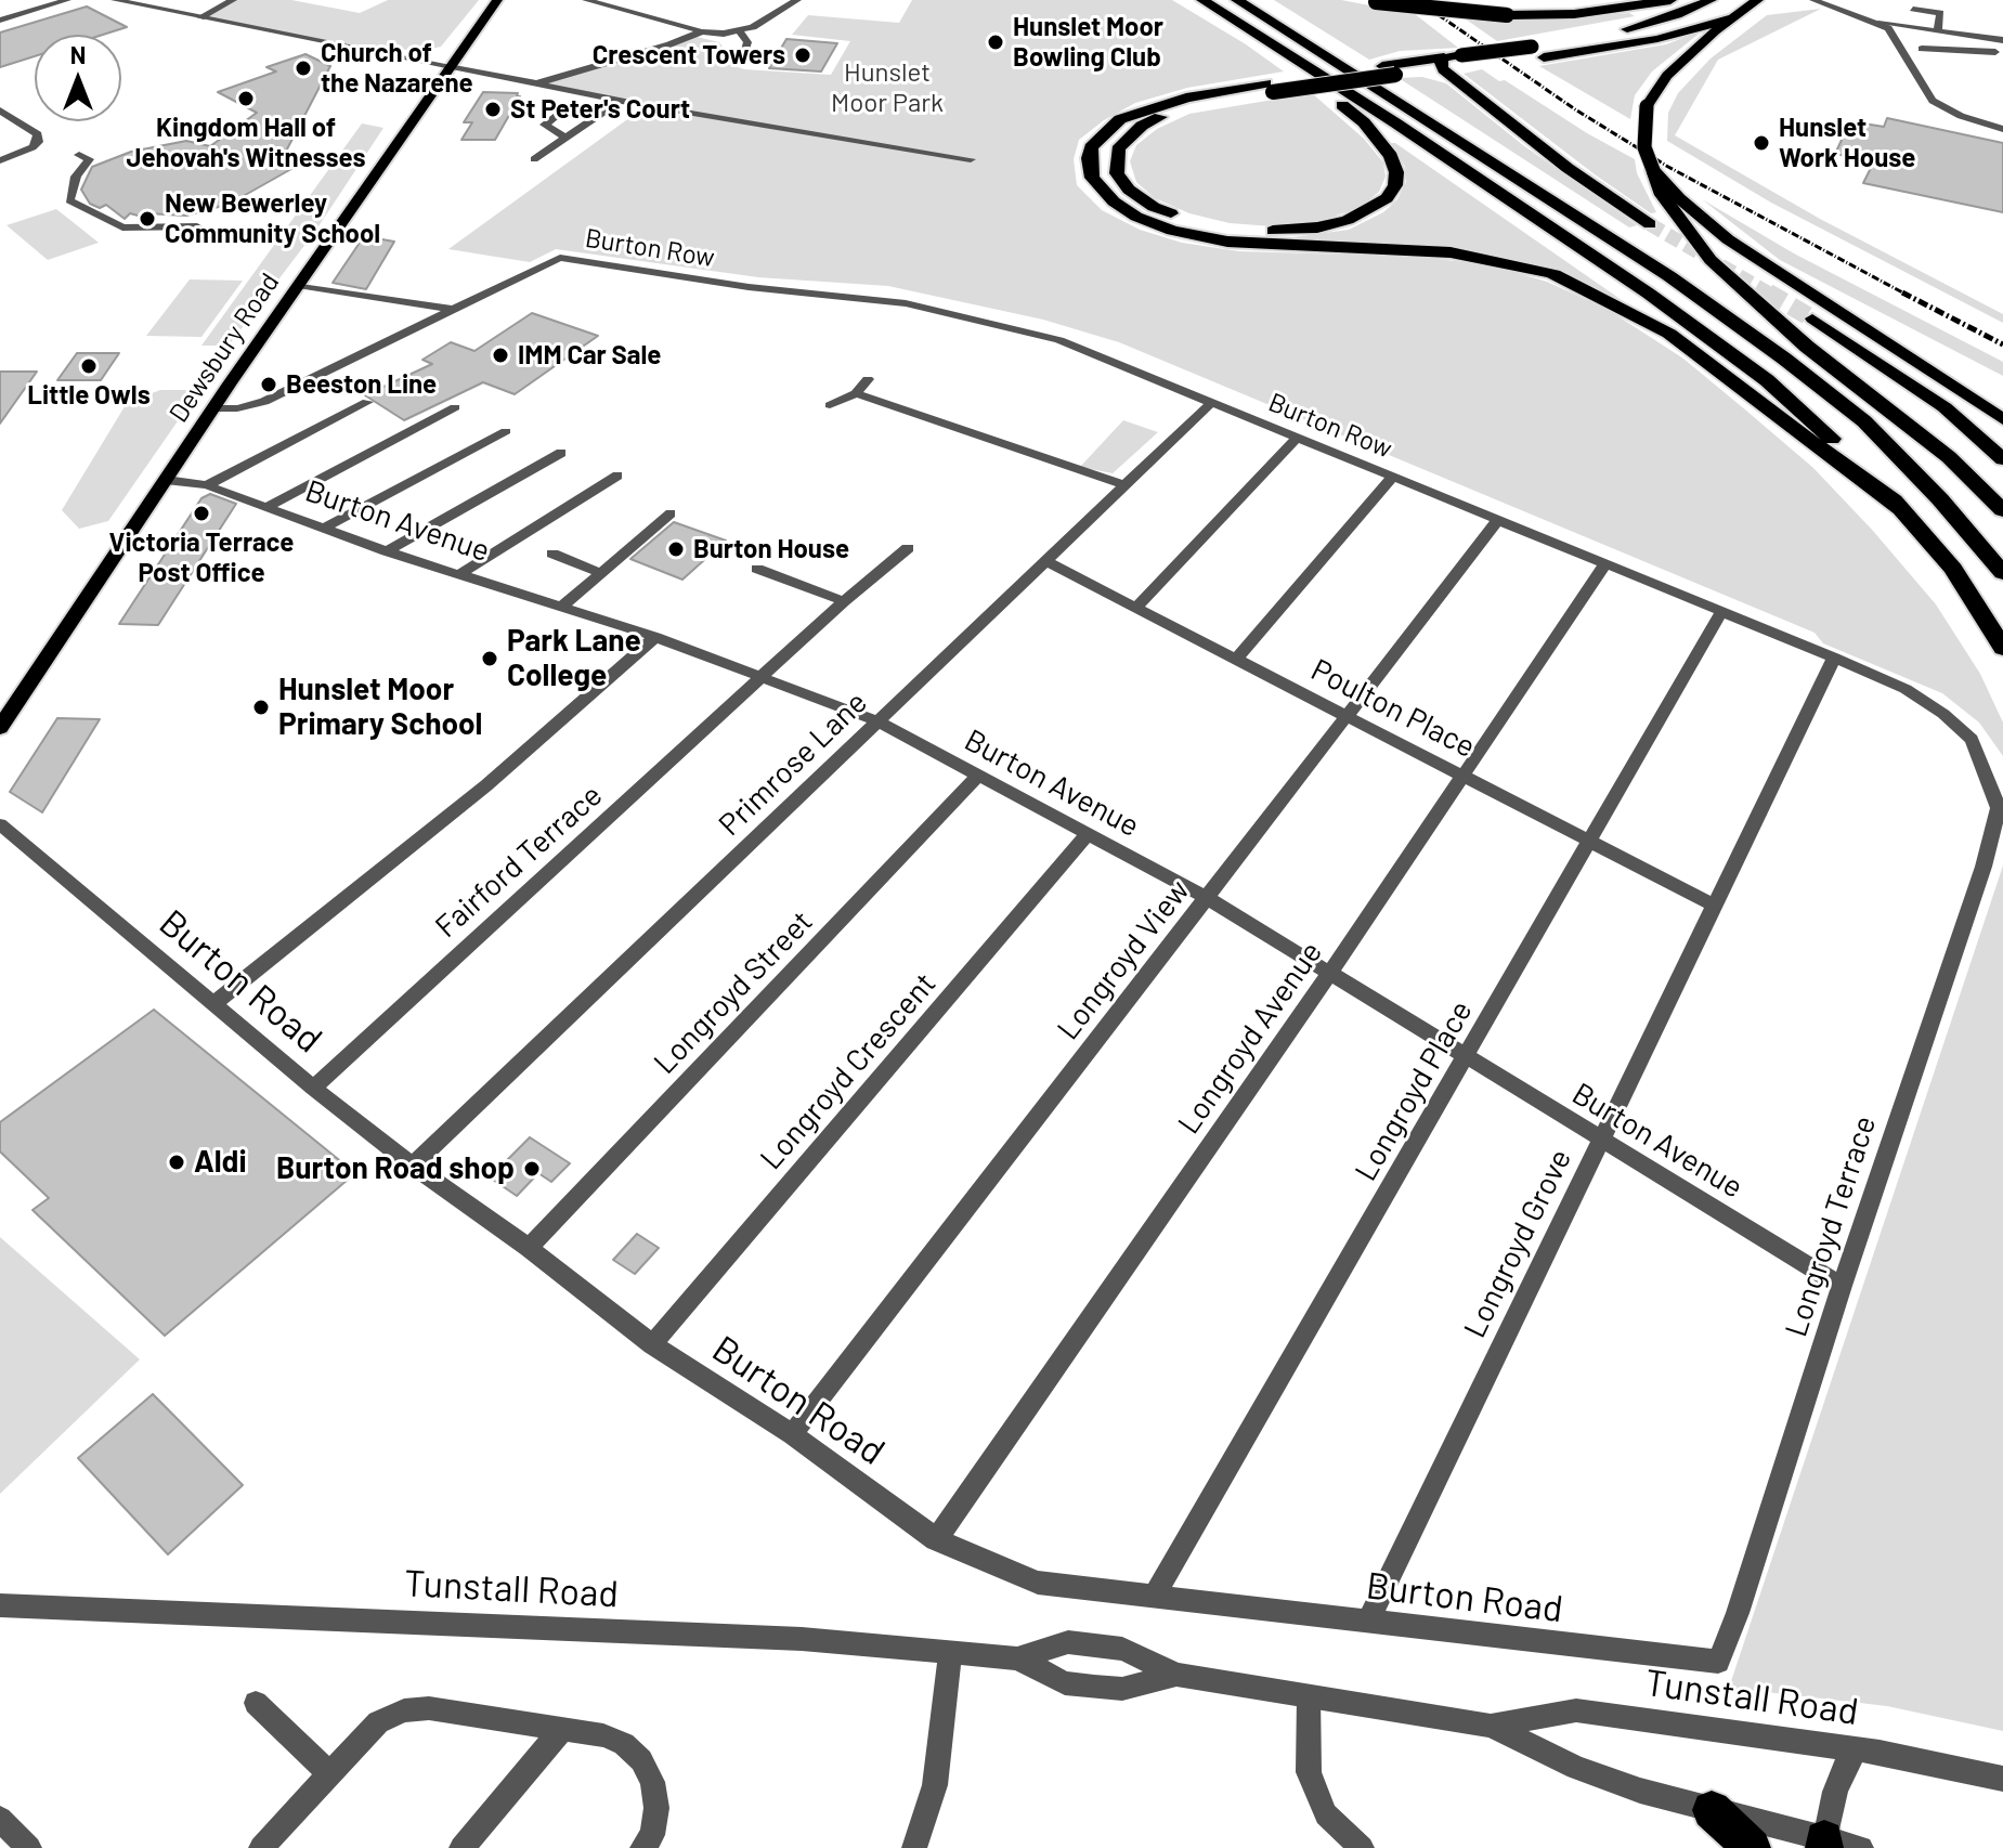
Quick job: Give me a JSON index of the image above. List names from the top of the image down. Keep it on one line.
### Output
{"streets":{"main road":["Dewsbury Road"],"street":["Burton Row","Burton Avenue","Poulton Place","Primrose Lane","Fairford Terrace","Longroyd View","Burton Road","Longroyd Street","Longroyd Avenue","Longroyd Crescent","Longroyd Place","Longroyd Terrace","Longroyd Grove","Tunstall Road"]},"crossings":[["Burton Row","Primrose Lane"],["Burton Row","Longroyd View"],["Burton Row","Longroyd Avenue"],["Burton Row","Longroyd Place"],["Burton Row","Longroyd Terrace"],["Burton Row","Longroyd Grove"],["Dewsbury Road","Burton Avenue"],["Burton Avenue","Primrose Lane"],["Burton Avenue","Fairford Terrace"],["Burton Avenue","Longroyd View"],["Burton Avenue","Longroyd Street"],["Burton Avenue","Longroyd Avenue"],["Burton Avenue","Longroyd Crescent"],["Burton Avenue","Longroyd Place"],["Burton Avenue","Longroyd Terrace"],["Burton Avenue","Longroyd Grove"],["Poulton Place","Primrose Lane"],["Poulton Place","Longroyd View"],["Poulton Place","Longroyd Avenue"],["Poulton Place","Longroyd Place"],["Poulton Place","Longroyd Grove"],["Primrose Lane","Burton Road"],["Fairford Terrace","Burton Road"],["Longroyd View","Burton Road"],["Burton Road","Longroyd Street"],["Burton Road","Longroyd Avenue"],["Burton Road","Longroyd Crescent"],["Burton Road","Longroyd Place"],["Burton Road","Longroyd Terrace"],["Burton Road","Longroyd Grove"]],"parks":["Hunslet Moor Park"],"places":["Hunslet Moor Bowling Club","Crescent Towers","Church of the Nazarene","Kingdom Hall of Jehovah's Witnesses","St Peter's Court","Hunslet Work House","New Bewerley Community School","IMM Car Sale","Little Owls","Beeston Line","Victoria Terrace Post Office","Burton House","Park Lane College","Hunslet Moor Primary School","Aldi","Burton Road shop"],"north":"top"}
